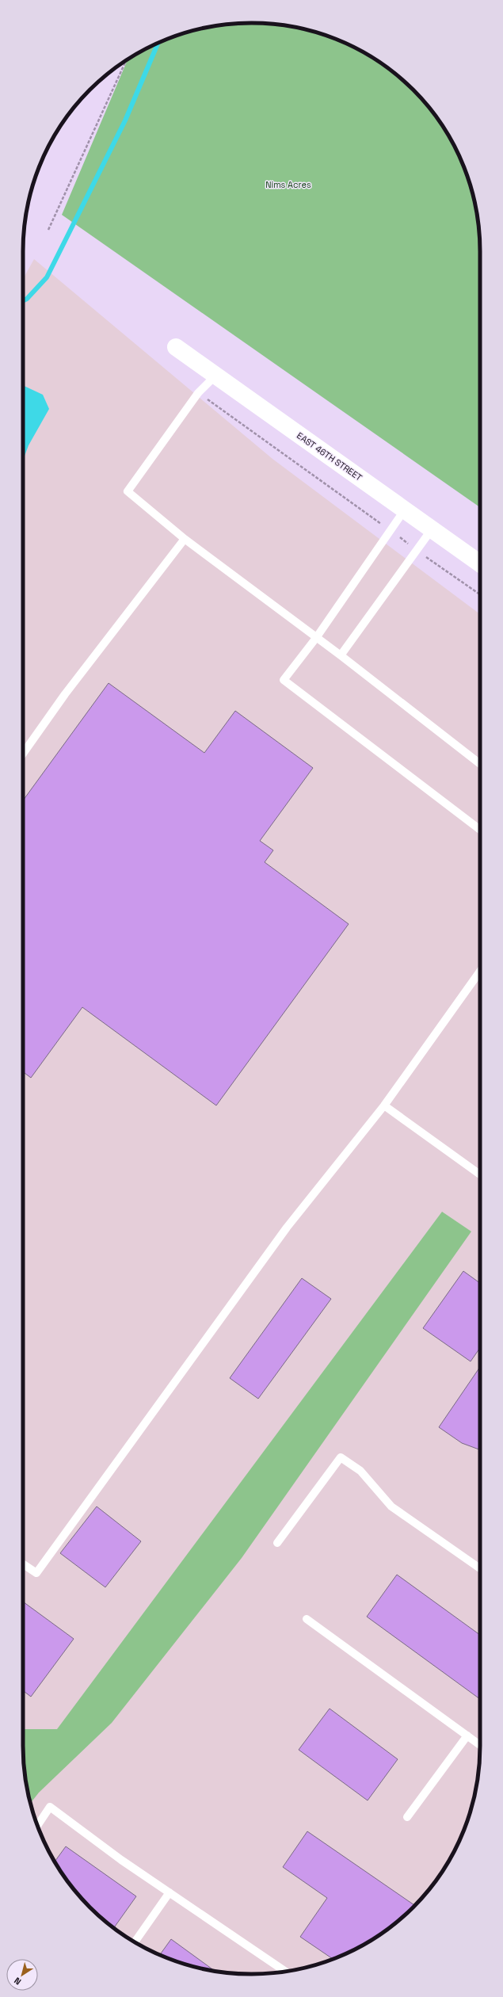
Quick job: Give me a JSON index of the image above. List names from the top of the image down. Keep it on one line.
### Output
{"streets":{"street":["EAST 46TH STREET"]},"parks":["Nims Acres"],"north":"bottom left"}
